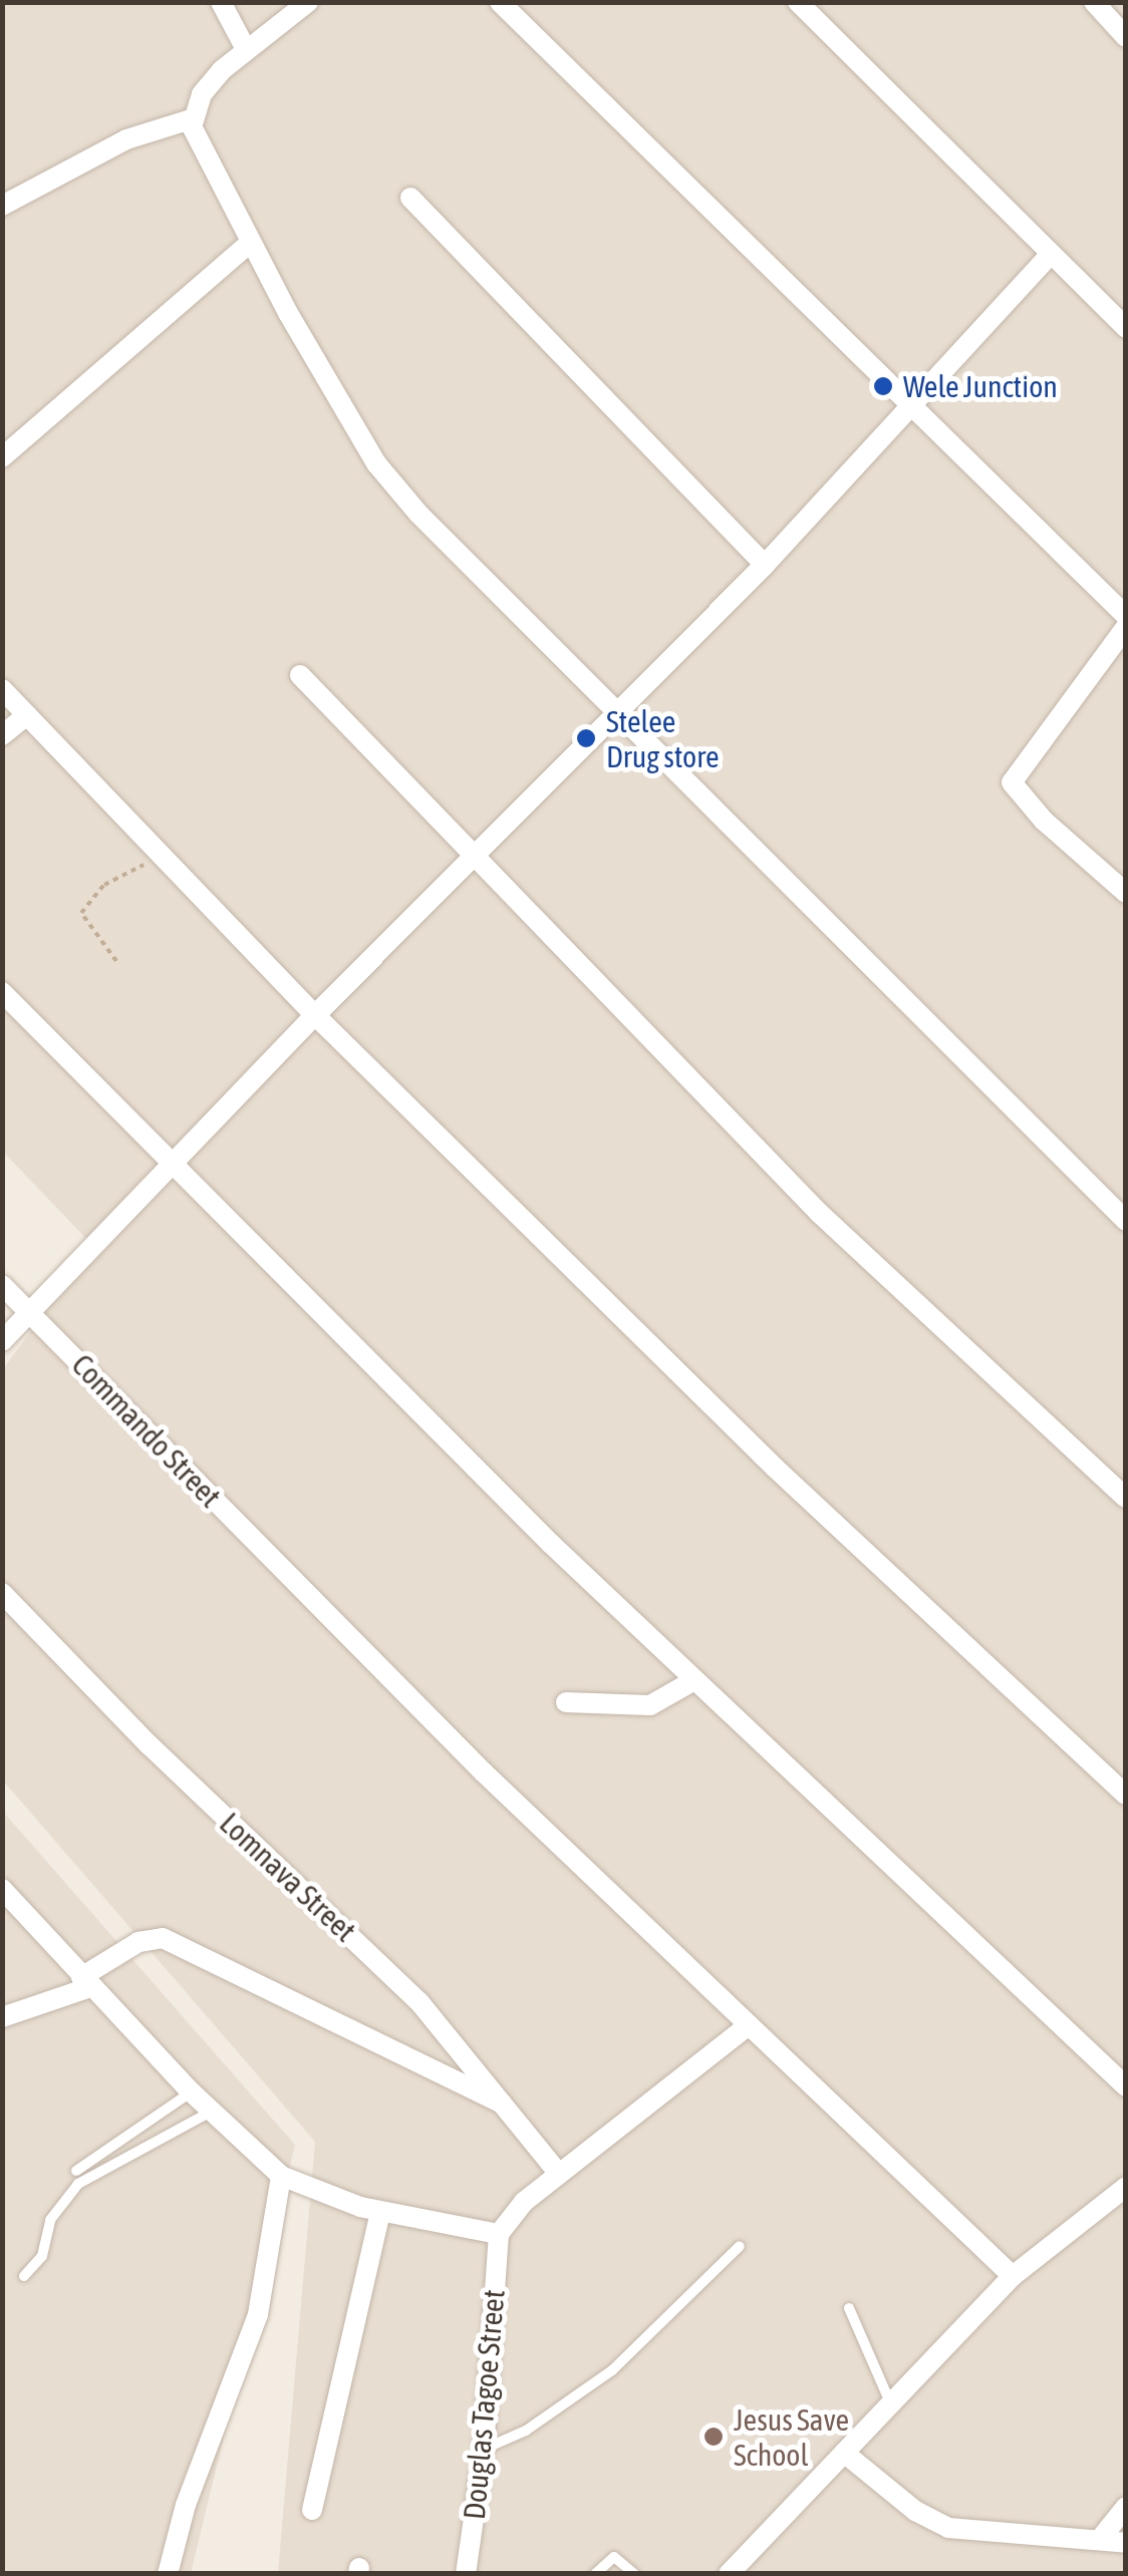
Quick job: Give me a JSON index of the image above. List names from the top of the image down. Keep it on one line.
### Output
{"streets":{"street":["Commando Street","Lomnava Street","Douglas Tagoe Street"]},"places":["Wele Junction","Stelee Drug store","Jesus Save School"]}
